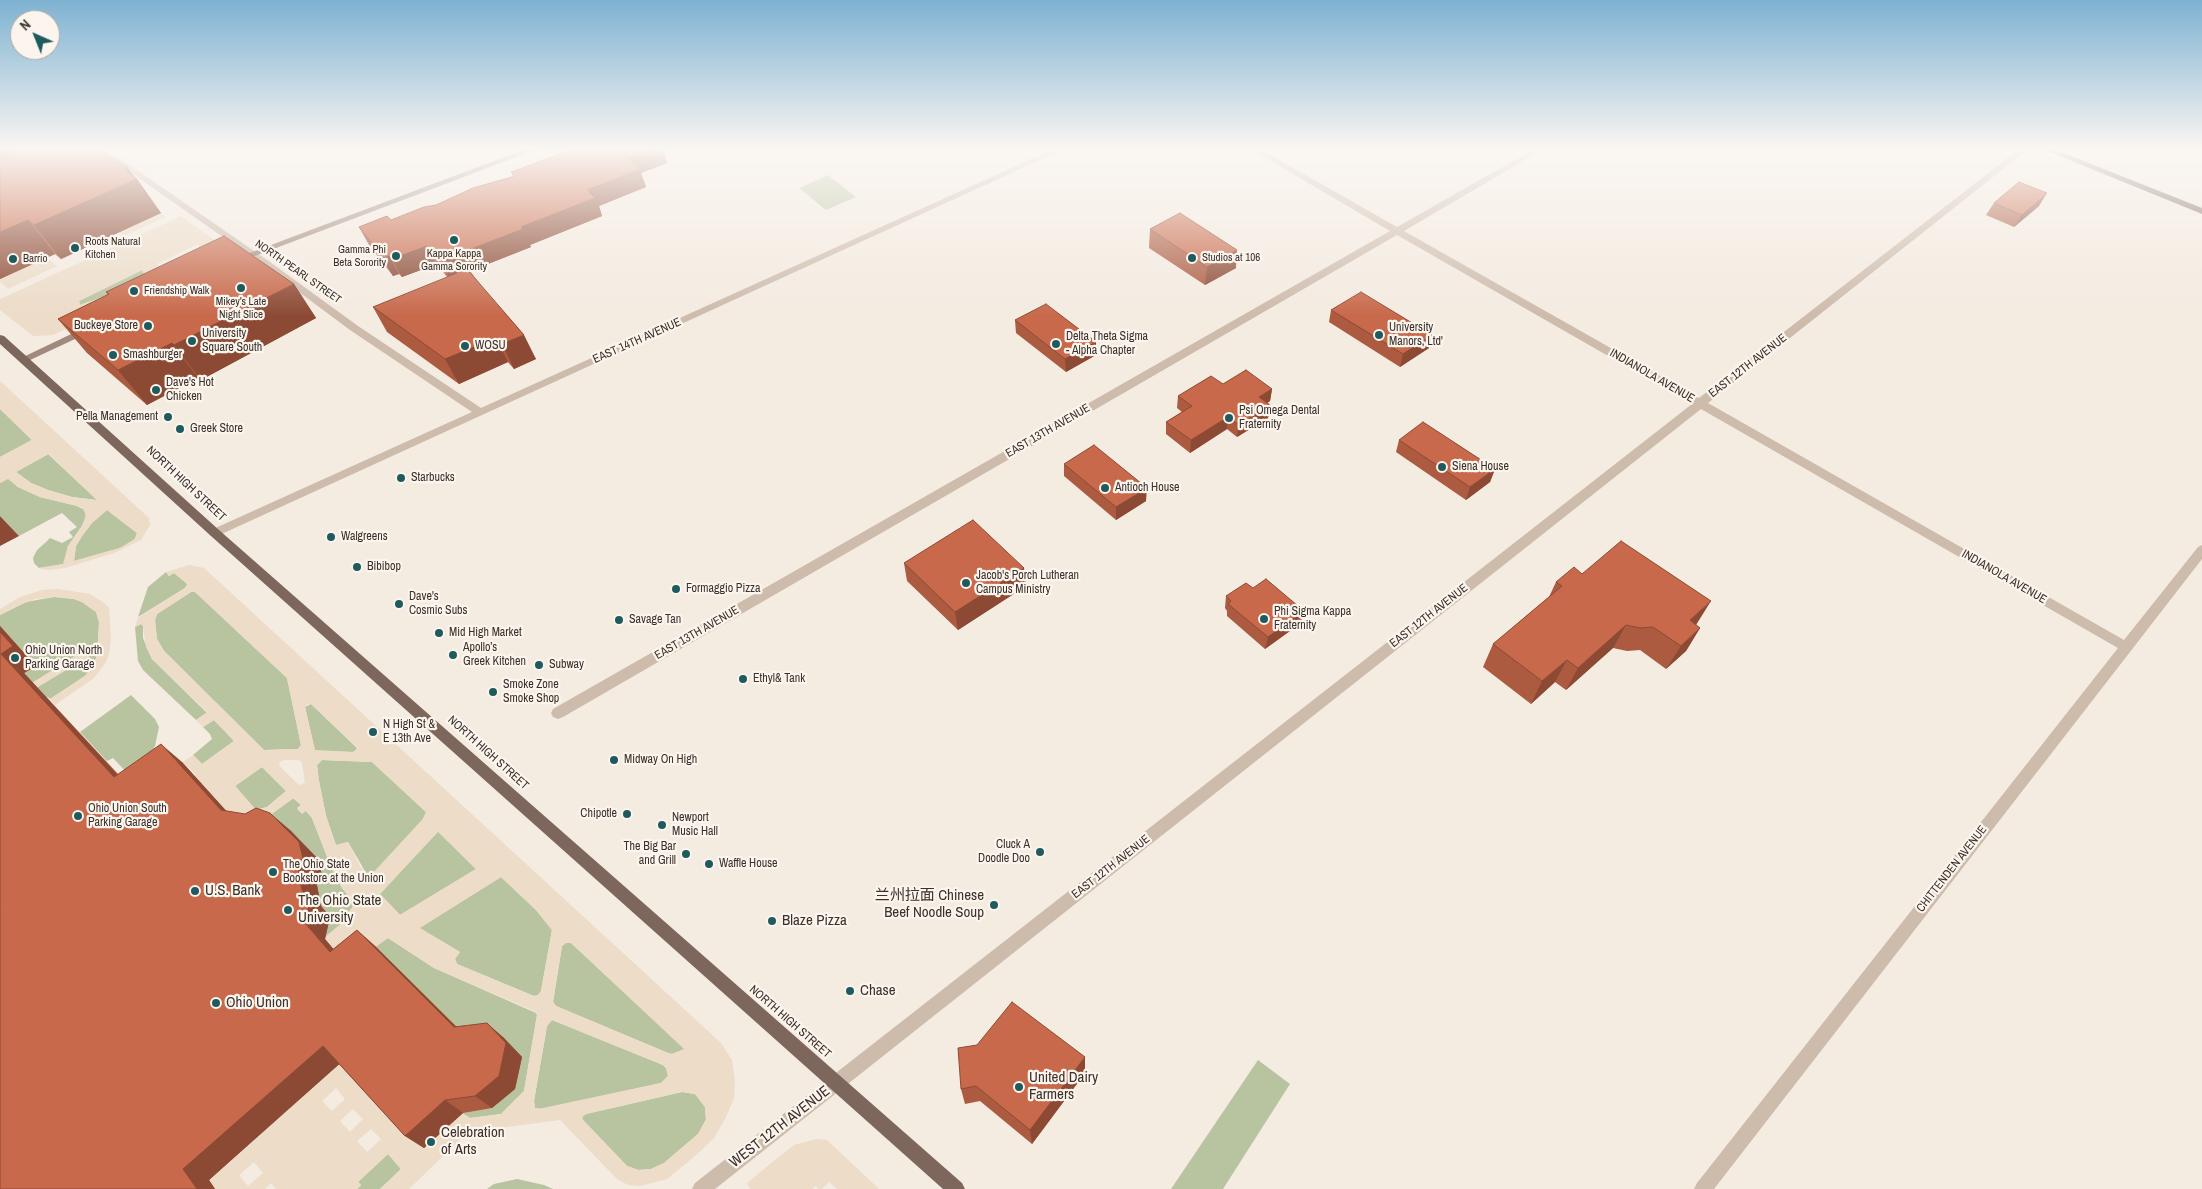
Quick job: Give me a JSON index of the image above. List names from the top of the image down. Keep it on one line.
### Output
{"streets":{"main road":["NORTH HIGH STREET"],"street":["NORTH PEARL STREET","EAST 14TH AVENUE","EAST 12TH AVENUE","INDIANOLA AVENUE","EAST 13TH AVENUE","CHITTENDEN AVENUE","WEST 12TH AVENUE"]},"crossings":[["NORTH PEARL STREET","EAST 14TH AVENUE"],["EAST 14TH AVENUE","NORTH HIGH STREET"],["EAST 12TH AVENUE","INDIANOLA AVENUE"],["EAST 12TH AVENUE","NORTH HIGH STREET"],["EAST 12TH AVENUE","WEST 12TH AVENUE"],["INDIANOLA AVENUE","EAST 13TH AVENUE"],["INDIANOLA AVENUE","CHITTENDEN AVENUE"],["NORTH HIGH STREET","WEST 12TH AVENUE"]],"places":["Kappa Kappa Gamma Sorority","Roots Natural Kitchen","Gamma Phi Beta Sorority","Studios at 106","Barrio","Mikey's Late Night Slice","Friendship Walk","Buckeye Store","University Manors, Ltd'","University Square South","Delta Theta Sigma - Alpha Chapter","WOSU","Smashburger","Dave's Hot Chicken","Pella Management","Psi Omega Dental Fraternity","Greek Store","Siena House","Starbucks","Antioch House","Walgreens","Bibibop","Jacob's Porch Lutheran Campus Ministry","Formaggio Pizza","Dave's Cosmic Subs","Phi Sigma Kappa Fraternity","Savage Tan","Mid High Market","Apollo’s Greek Kitchen","Ohio Union North Parking Garage","Subway","Ethyl& Tank","Smoke Zone Smoke Shop","N High St & E 13th Ave","Midway On High","Chipotle","Ohio Union South Parking Garage","Newport Music Hall","Cluck A Doodle Doo","The Big Bar and Grill","Waffle House","The Ohio State Bookstore at the Union","U.S. Bank","兰州拉面 Chinese Beef Noodle Soup","The Ohio State University","Blaze Pizza","Chase","Ohio Union","United Dairy Farmers","Celebration of Arts"],"north":"top left"}
